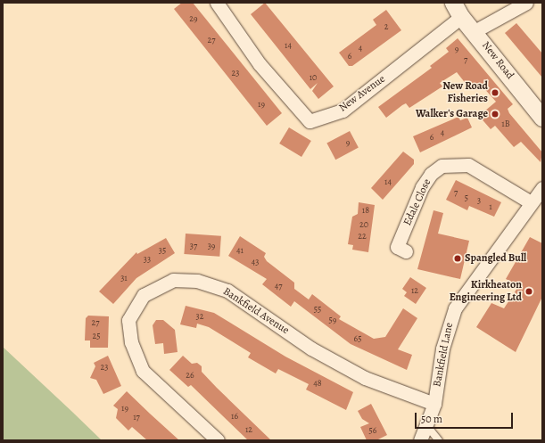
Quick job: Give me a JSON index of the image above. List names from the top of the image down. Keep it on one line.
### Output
{"streets":{"street":["New Road","New Avenue","Edale Close","Bankfield Avenue","Bankfield Lane"]},"crossings":[["New Road","New Avenue"],["Edale Close","Bankfield Lane"],["Bankfield Avenue","Bankfield Lane"]],"places":["New Road Fisheries","Walker's Garage","Spangled Bull","Kirkheaton Engineering Ltd"],"house_numbers":["29","2","27","14","4","9","6","7","23","10","19","1B","4","6","9","14","7","5","3","1","18","20","22","37","39","35","41","33","43","31","47","12","55","32","59","27","25","65","23","26","48","19","16","17","12","56"],"scale_bar":"50 m"}
